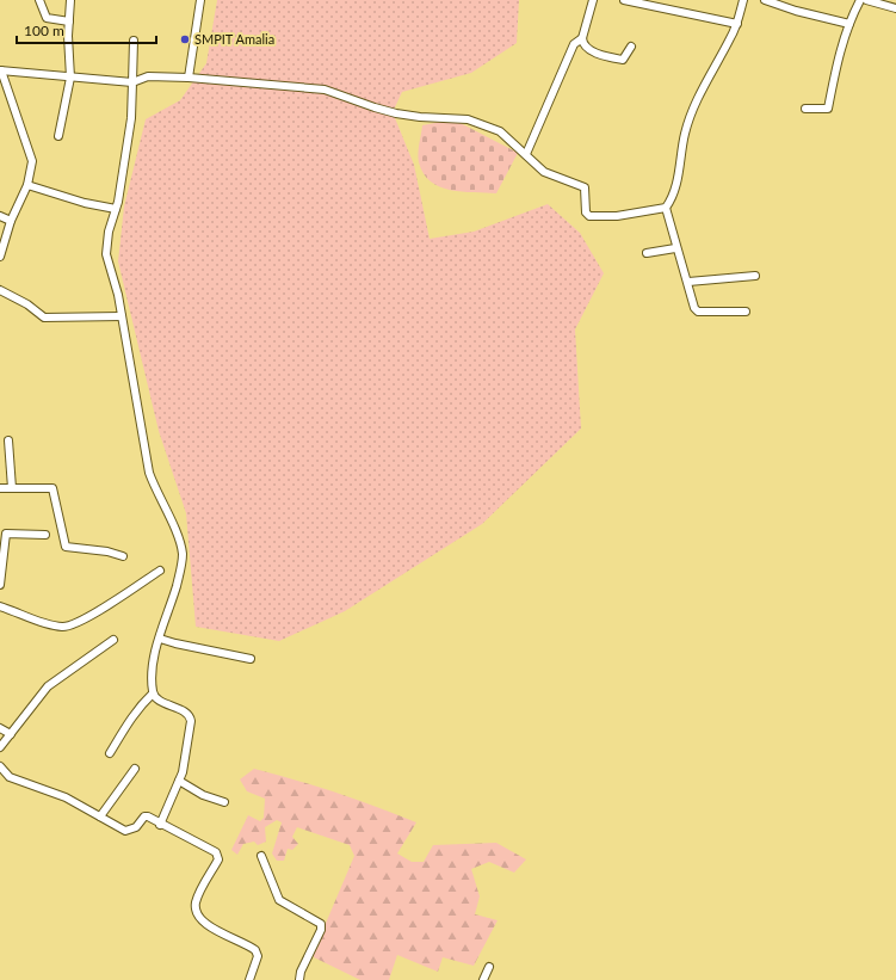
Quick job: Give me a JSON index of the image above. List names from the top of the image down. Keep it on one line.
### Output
{"places":["SMPIT Amalia"],"scale_bar":"100 m"}
